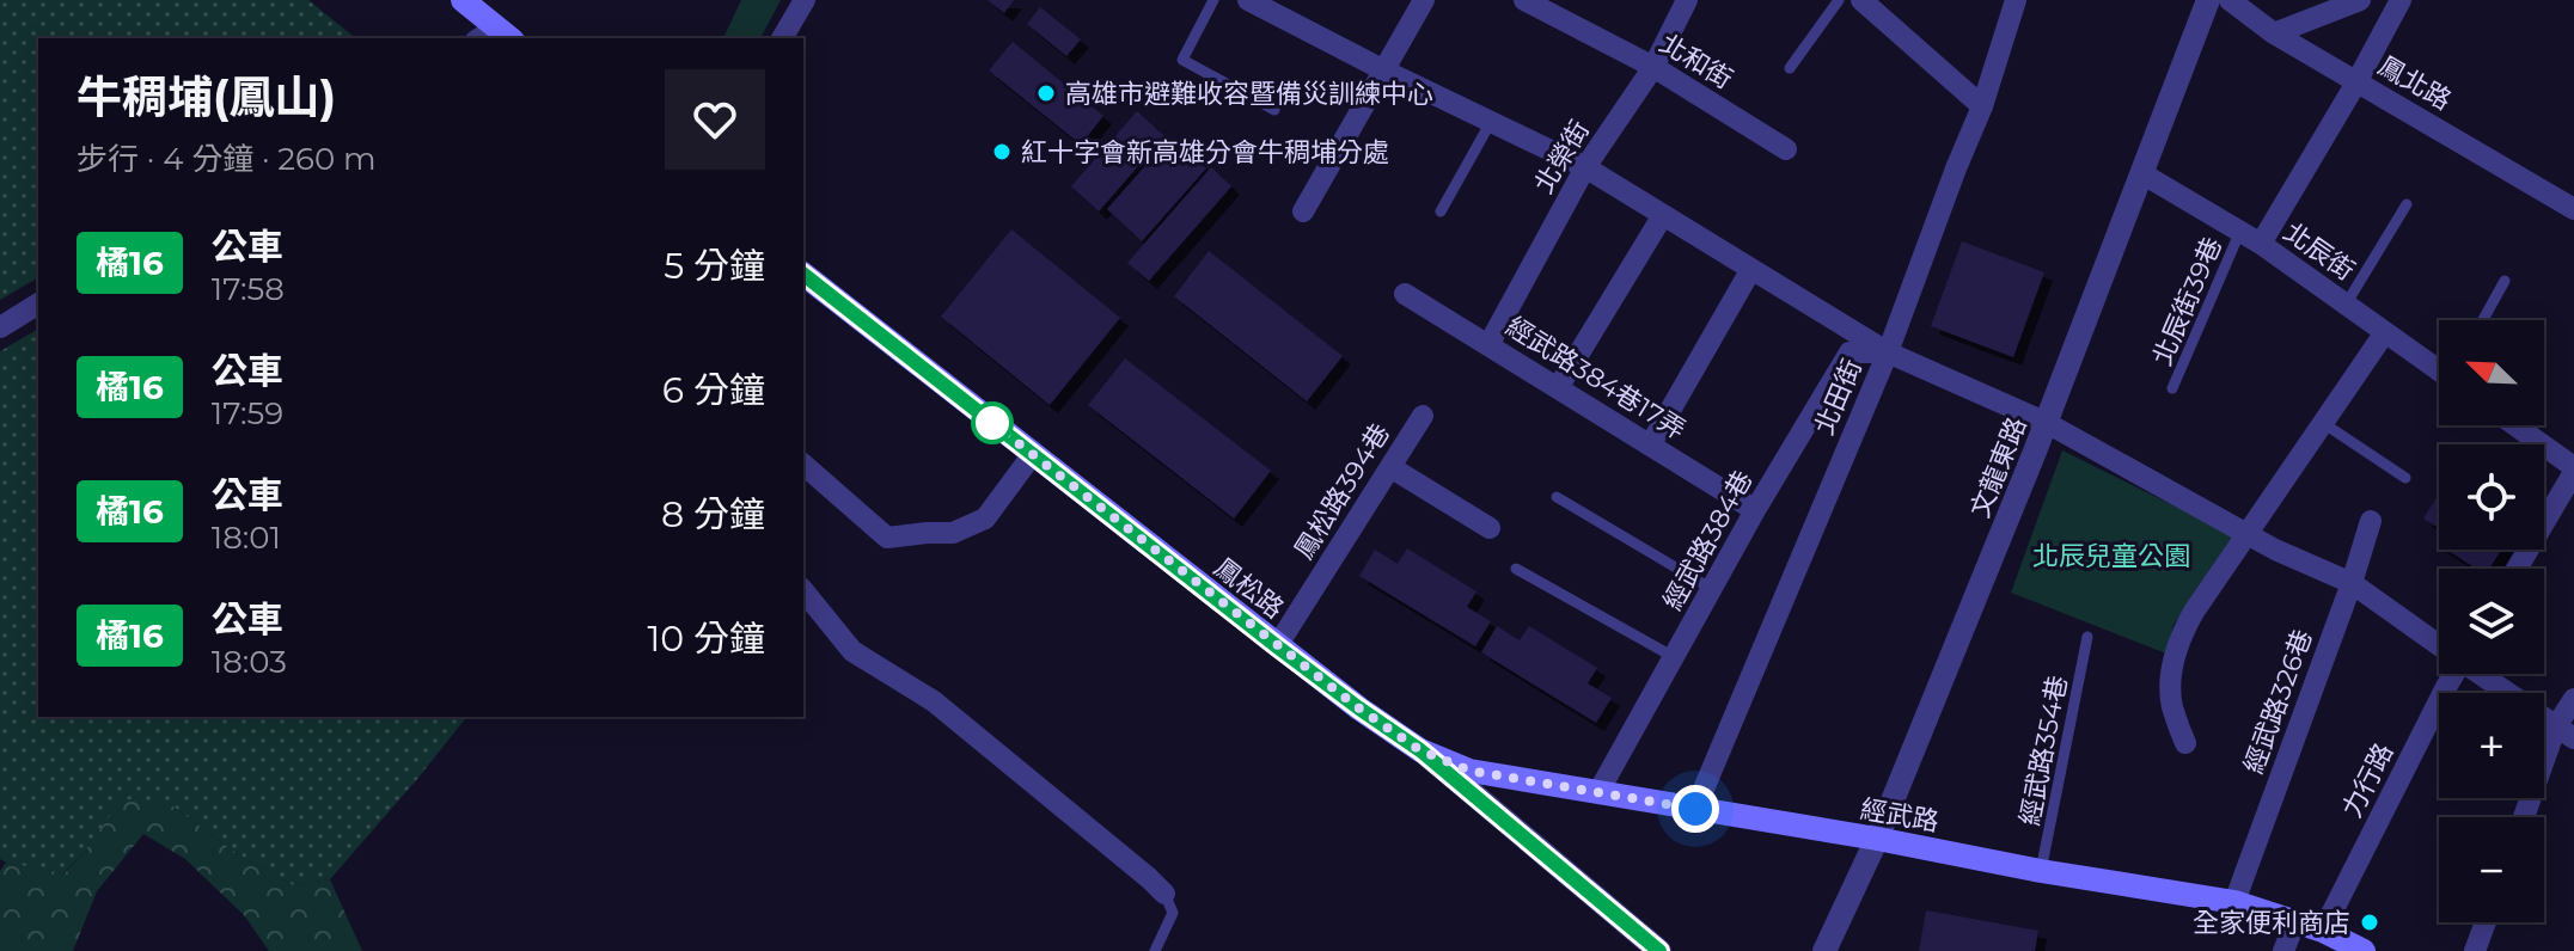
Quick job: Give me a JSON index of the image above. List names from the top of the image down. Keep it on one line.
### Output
{"streets":{"main road":["鳳松路","經武路"],"street":["北和街","鳳北路","北榮街","北辰街","經武路384巷17弄","北田街","文龍東路","鳳松路394巷","經武路384巷","經武路326巷","力行路"],"lane":["北辰街39巷","經武路354巷"]},"crossings":[["北和街","北榮街"],["北榮街","經武路384巷17弄"],["北辰街","北辰街39巷"],["北辰街","文龍東路"],["經武路384巷17弄","經武路384巷"],["北田街","經武路384巷"],["北田街","經武路"],["文龍東路","經武路"],["鳳松路394巷","鳳松路"],["經武路384巷","經武路"],["鳳松路","經武路"],["經武路326巷","經武路"],["經武路354巷","經武路"],["力行路","經武路"]],"parks":["北辰兒童公園"],"places":["高雄市避難收容暨備災訓練中心","紅十字會新高雄分會牛稠埔分處","全家便利商店"],"lines":["bus line 橘16"],"north":"top left","page":{"heading":["牛稠埔(鳳山)","步行 · 4 分鐘 · 260 m"],"list":[{"mark":"橘16","name":"公車","note":"17:58","value":"5 分鐘"},{"mark":"橘16","name":"公車","note":"17:59","value":"6 分鐘"},{"mark":"橘16","name":"公車","note":"18:01","value":"8 分鐘"},{"mark":"橘16","name":"公車","note":"18:03","value":"10 分鐘"}],"map_buttons":["+","−"]}}
